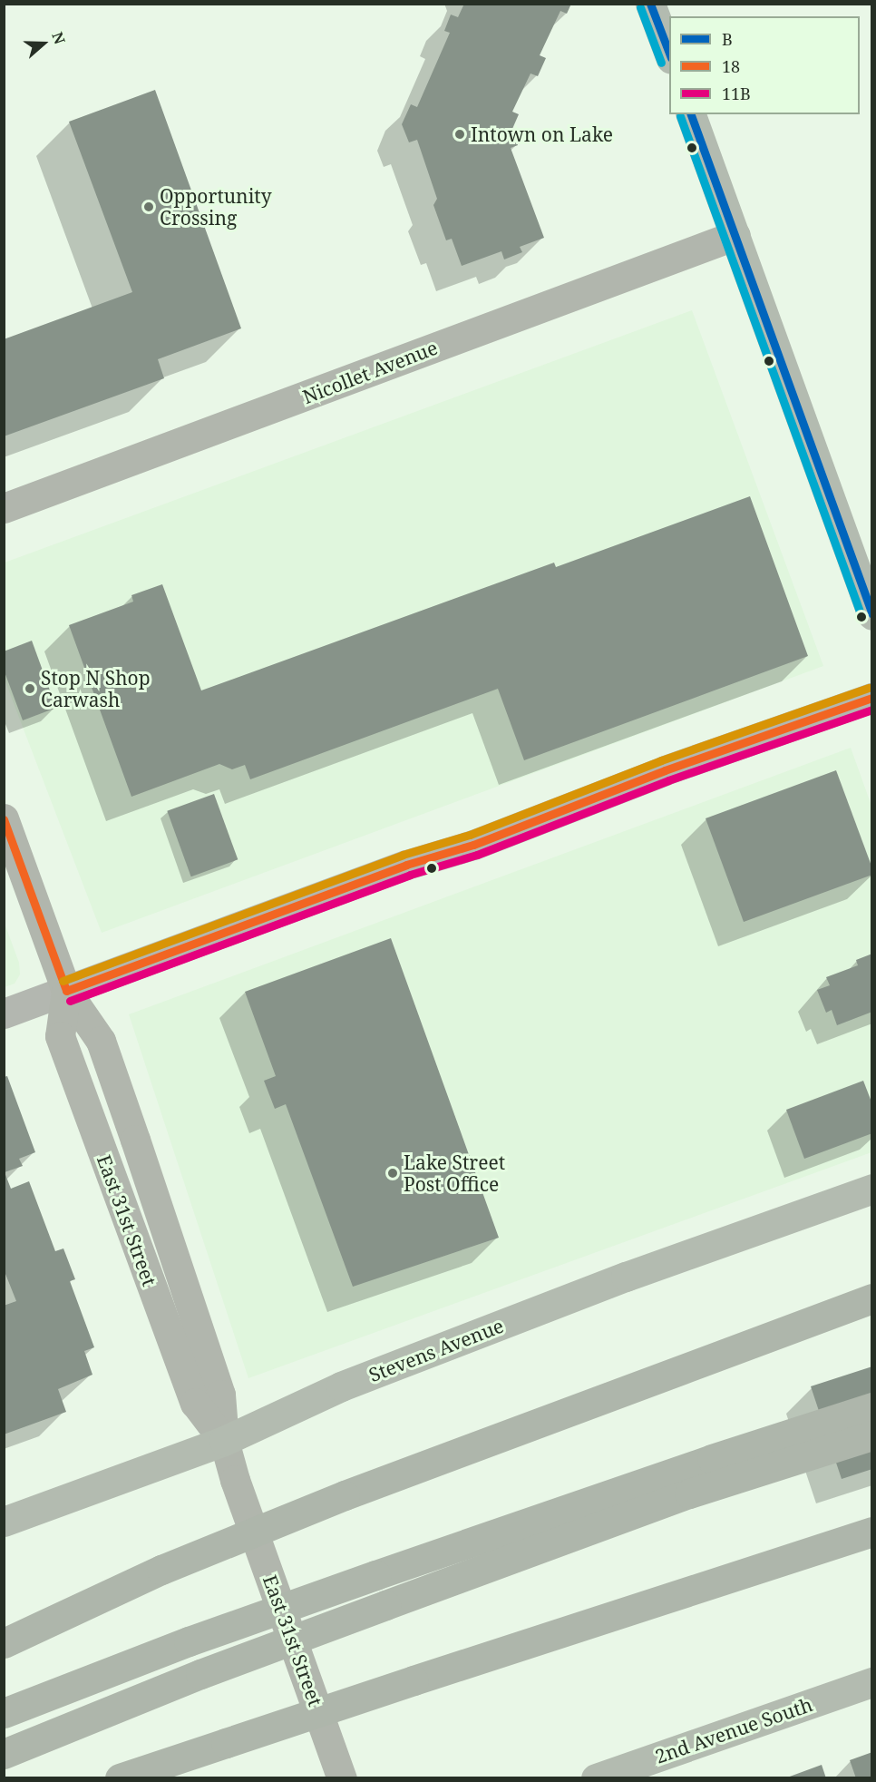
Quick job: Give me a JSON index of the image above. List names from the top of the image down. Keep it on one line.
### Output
{"streets":{"main road":["Stevens Avenue","2nd Avenue South"],"street":["Nicollet Avenue","East 31st Street"]},"crossings":[["East 31st Street","Stevens Avenue"]],"places":["Intown on Lake","Opportunity Crossing","Stop N Shop Carwash","Lake Street Post Office"],"lines":["transit line B","transit line 18","transit line 11B"],"legend":["B","18","11B"],"north":"right"}
